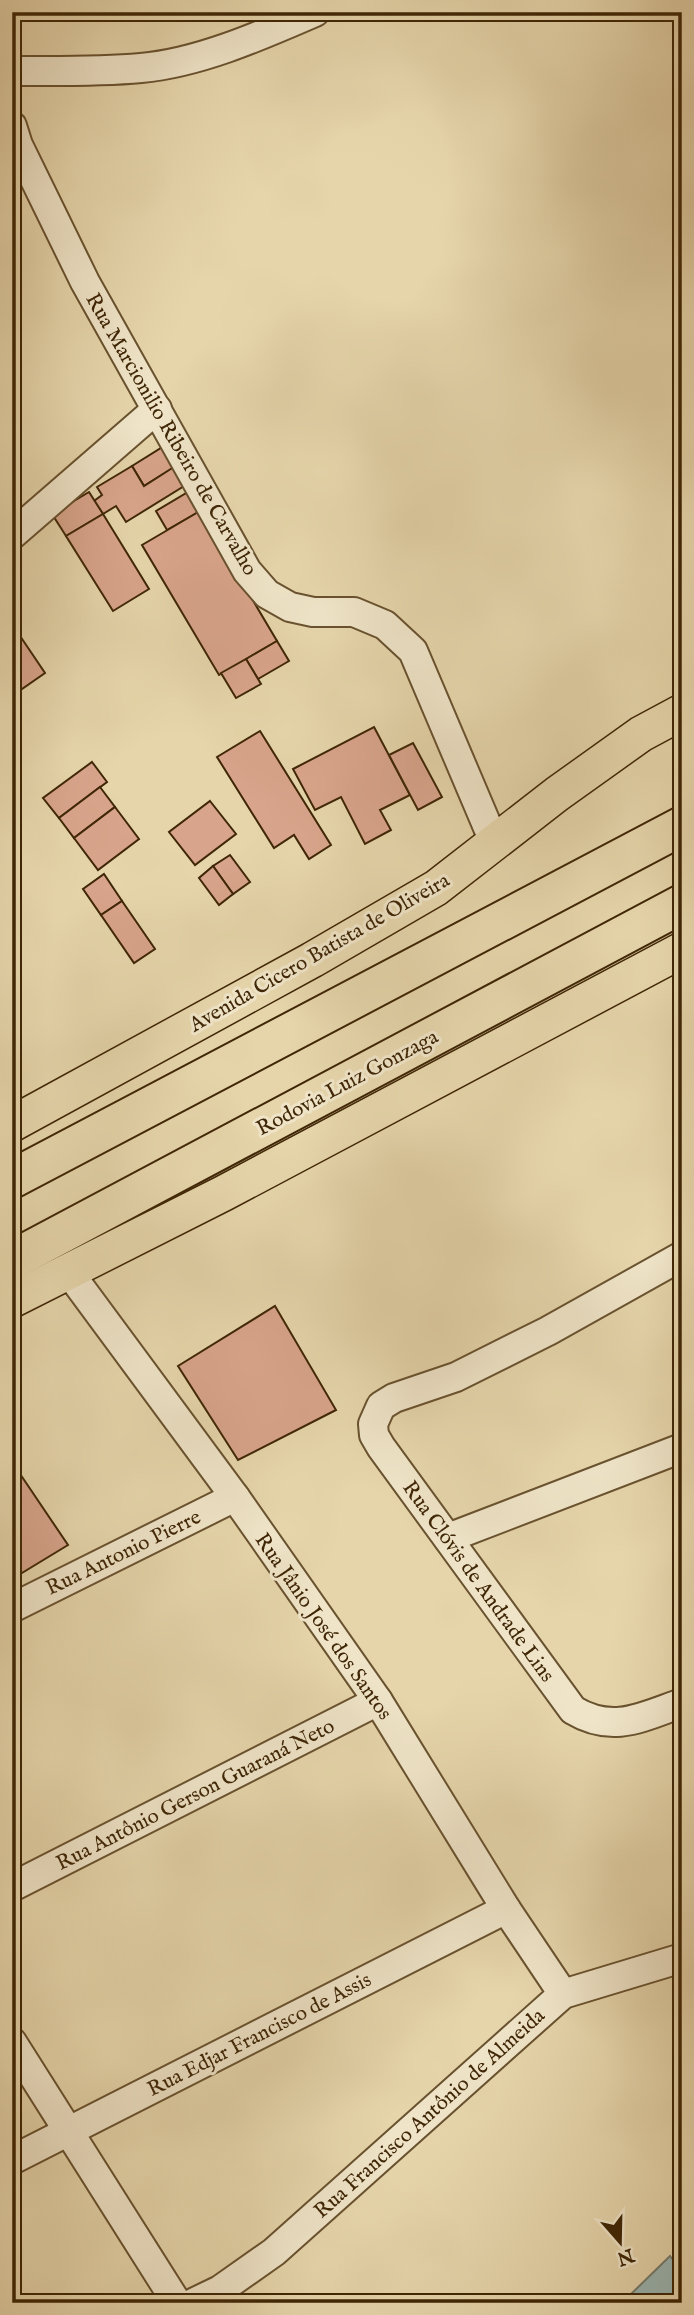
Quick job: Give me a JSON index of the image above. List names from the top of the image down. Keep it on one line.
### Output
{"streets":{"highway":["Rodovia Luiz Gonzaga"],"main road":["Avenida Cicero Batista de Oliveira"],"street":["Rua Marcionilio Ribeiro de Carvalho","Rua Antonio Pierre","Rua Clóvis de Andrade Lins","Rua Jânio José dos Santos","Rua Antônio Gerson Guaraná Neto","Rua Edjar Francisco de Assis","Rua Francisco Antônio de Almeida"]},"crossings":[["Rua Marcionilio Ribeiro de Carvalho","Avenida Cicero Batista de Oliveira"],["Rua Antonio Pierre","Rua Jânio José dos Santos"],["Rua Jânio José dos Santos","Rua Antônio Gerson Guaraná Neto"],["Rua Jânio José dos Santos","Rua Edjar Francisco de Assis"],["Rua Jânio José dos Santos","Rua Francisco Antônio de Almeida"]],"north":"bottom"}
